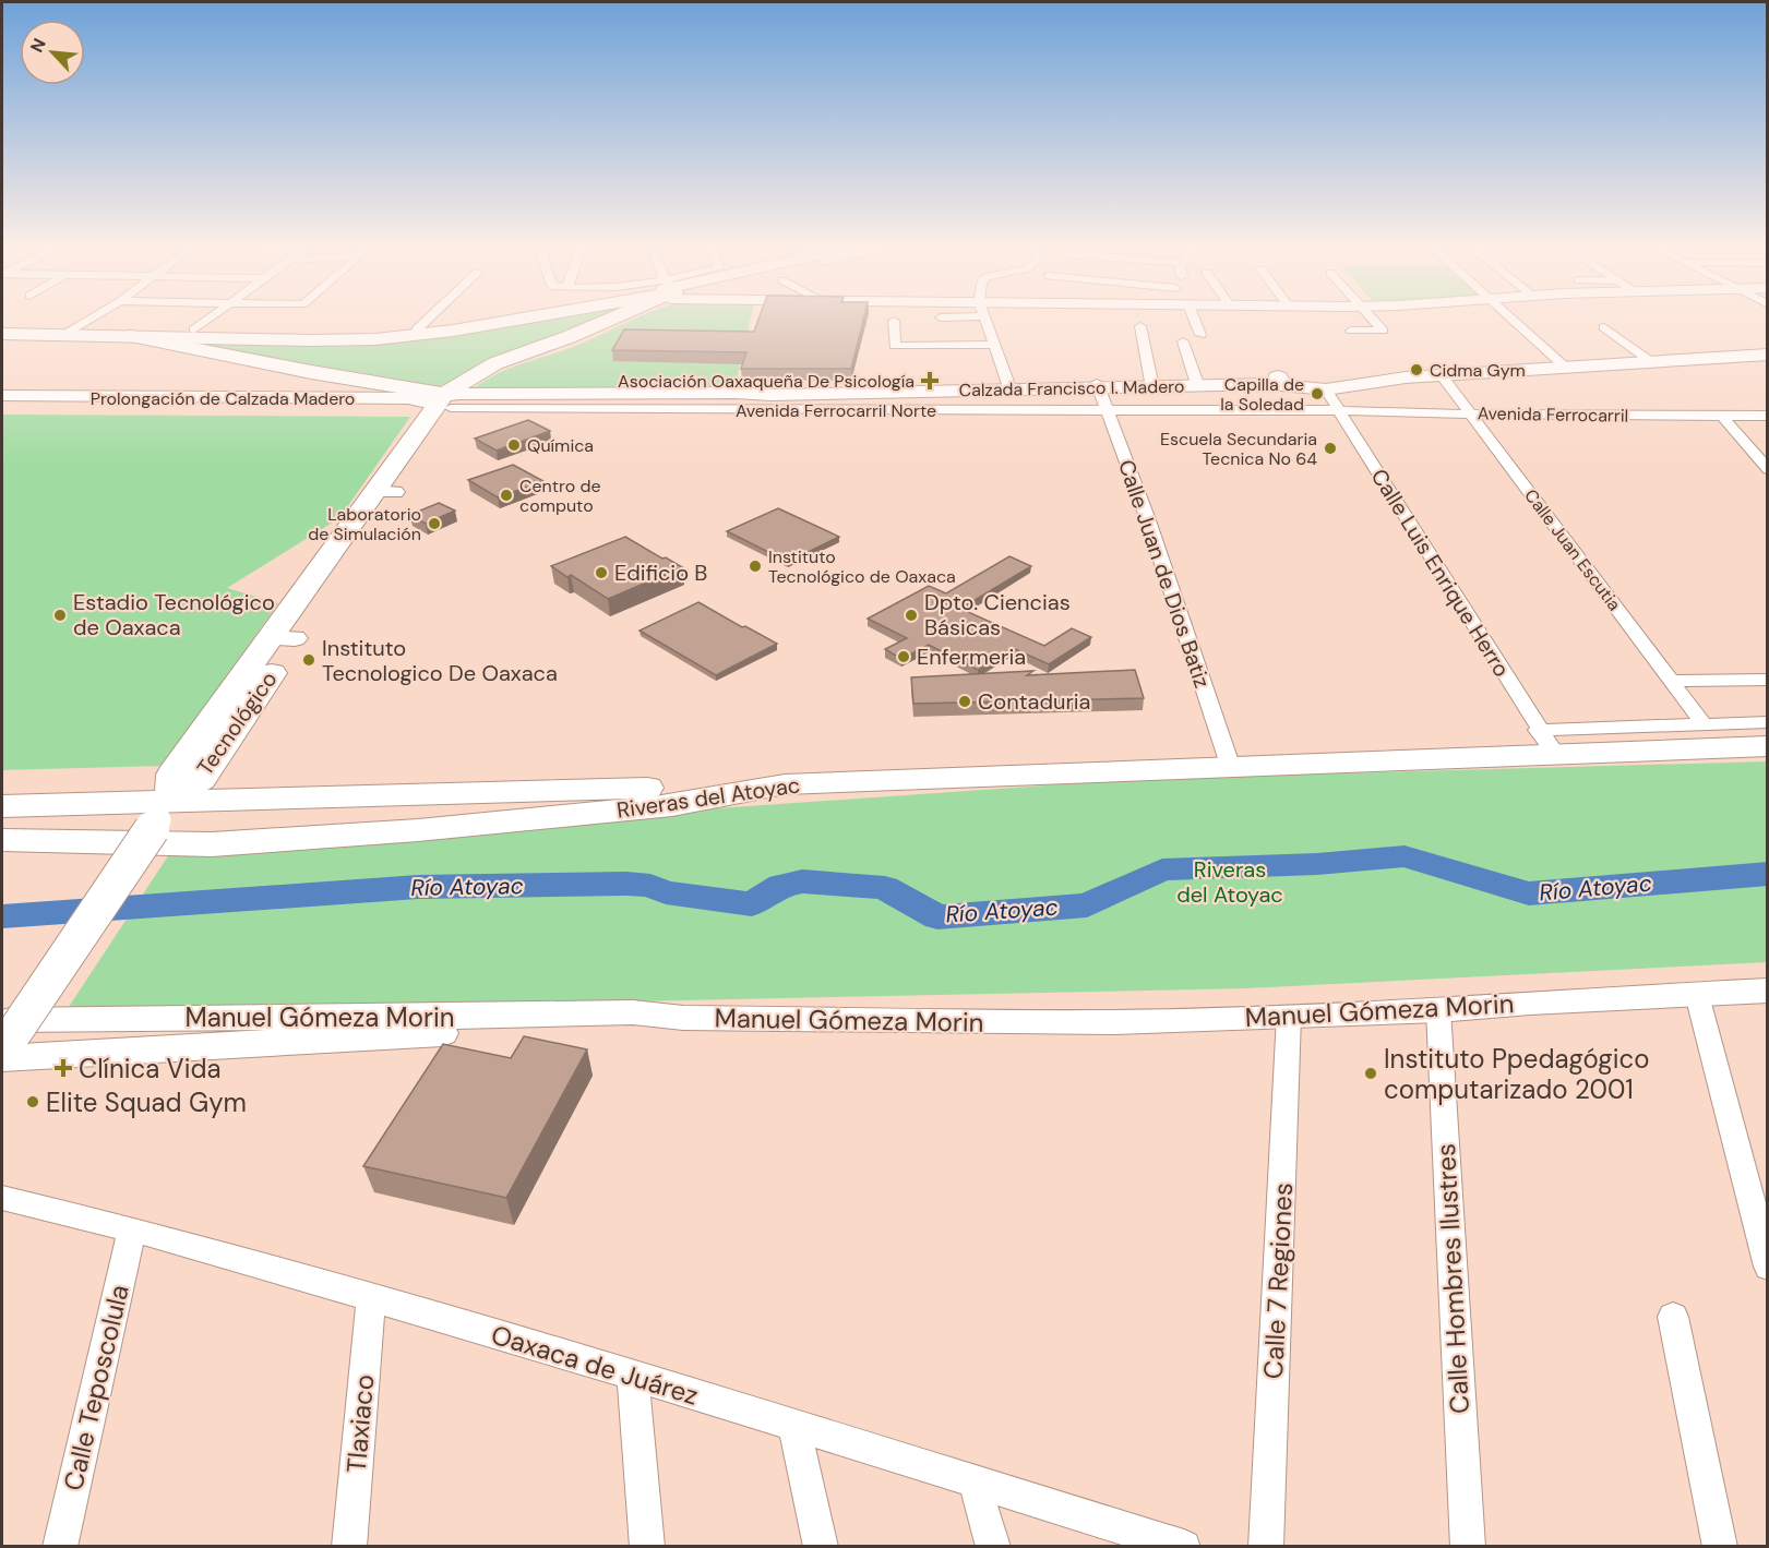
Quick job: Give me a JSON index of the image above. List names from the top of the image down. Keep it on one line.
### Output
{"streets":{"main road":["Calzada Francisco I. Madero","Tecnológico","Riveras del Atoyac"],"street":["Prolongación de Calzada Madero","Avenida Ferrocarril Norte","Avenida Ferrocarril","Calle Juan Escutia","Calle Luis Enrique Herro","Calle Juan de Dios Batiz","Manuel Gómeza Morin","Calle Hombres Ilustres","Calle 7 Regiones","Oaxaca de Juárez","Calle Teposcolula","Tlaxiaco"]},"crossings":[["Calzada Francisco I. Madero","Avenida Ferrocarril Norte"],["Calzada Francisco I. Madero","Calle Juan Escutia"],["Calzada Francisco I. Madero","Calle Luis Enrique Herro"],["Calzada Francisco I. Madero","Calle Juan de Dios Batiz"],["Calzada Francisco I. Madero","Tecnológico"],["Avenida Ferrocarril Norte","Avenida Ferrocarril"],["Avenida Ferrocarril Norte","Calle Luis Enrique Herro"],["Avenida Ferrocarril Norte","Calle Juan de Dios Batiz"],["Avenida Ferrocarril","Calle Juan Escutia"],["Avenida Ferrocarril","Calle Luis Enrique Herro"],["Calle Luis Enrique Herro","Riveras del Atoyac"],["Calle Juan de Dios Batiz","Riveras del Atoyac"],["Manuel Gómeza Morin","Calle Hombres Ilustres"],["Manuel Gómeza Morin","Calle 7 Regiones"],["Oaxaca de Juárez","Calle Teposcolula"],["Oaxaca de Juárez","Tlaxiaco"]],"water":["Río Atoyac"],"parks":["Riveras del Atoyac"],"places":{"other":["Cidma Gym","Capilla de la Soledad","Química","Escuela Secundaria Tecnica No 64","Centro de computo","Laboratorio de Simulación","Instituto Tecnológico de Oaxaca","Edificio B","Estadio Tecnológico de Oaxaca","Dpto. Ciencias Básicas","Enfermeria","Instituto Tecnologico De Oaxaca","Contaduria","Instituto Ppedagógico computarizado 2001","Elite Squad Gym"],"health":["Asociación Oaxaqueña De Psicología","Clínica Vida"]},"north":"top left"}
